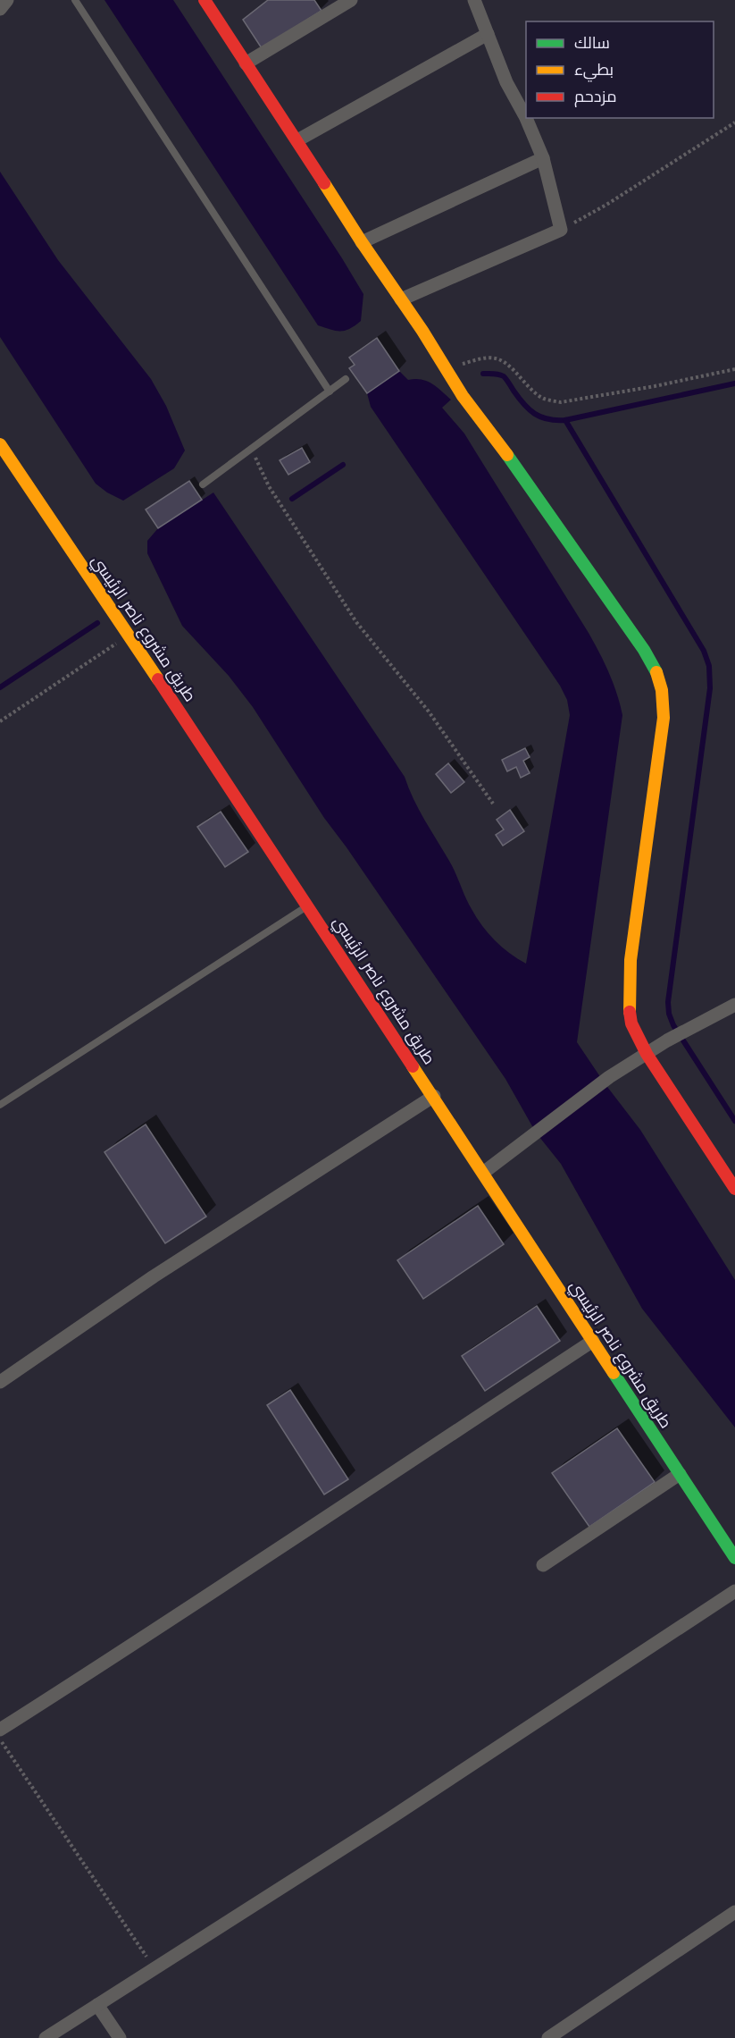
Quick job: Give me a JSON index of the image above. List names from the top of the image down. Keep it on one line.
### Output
{"streets":{"street":["طريق مشروع ناصر الرئيسي"]},"legend":["سالك","بطيء","مزدحم"]}
